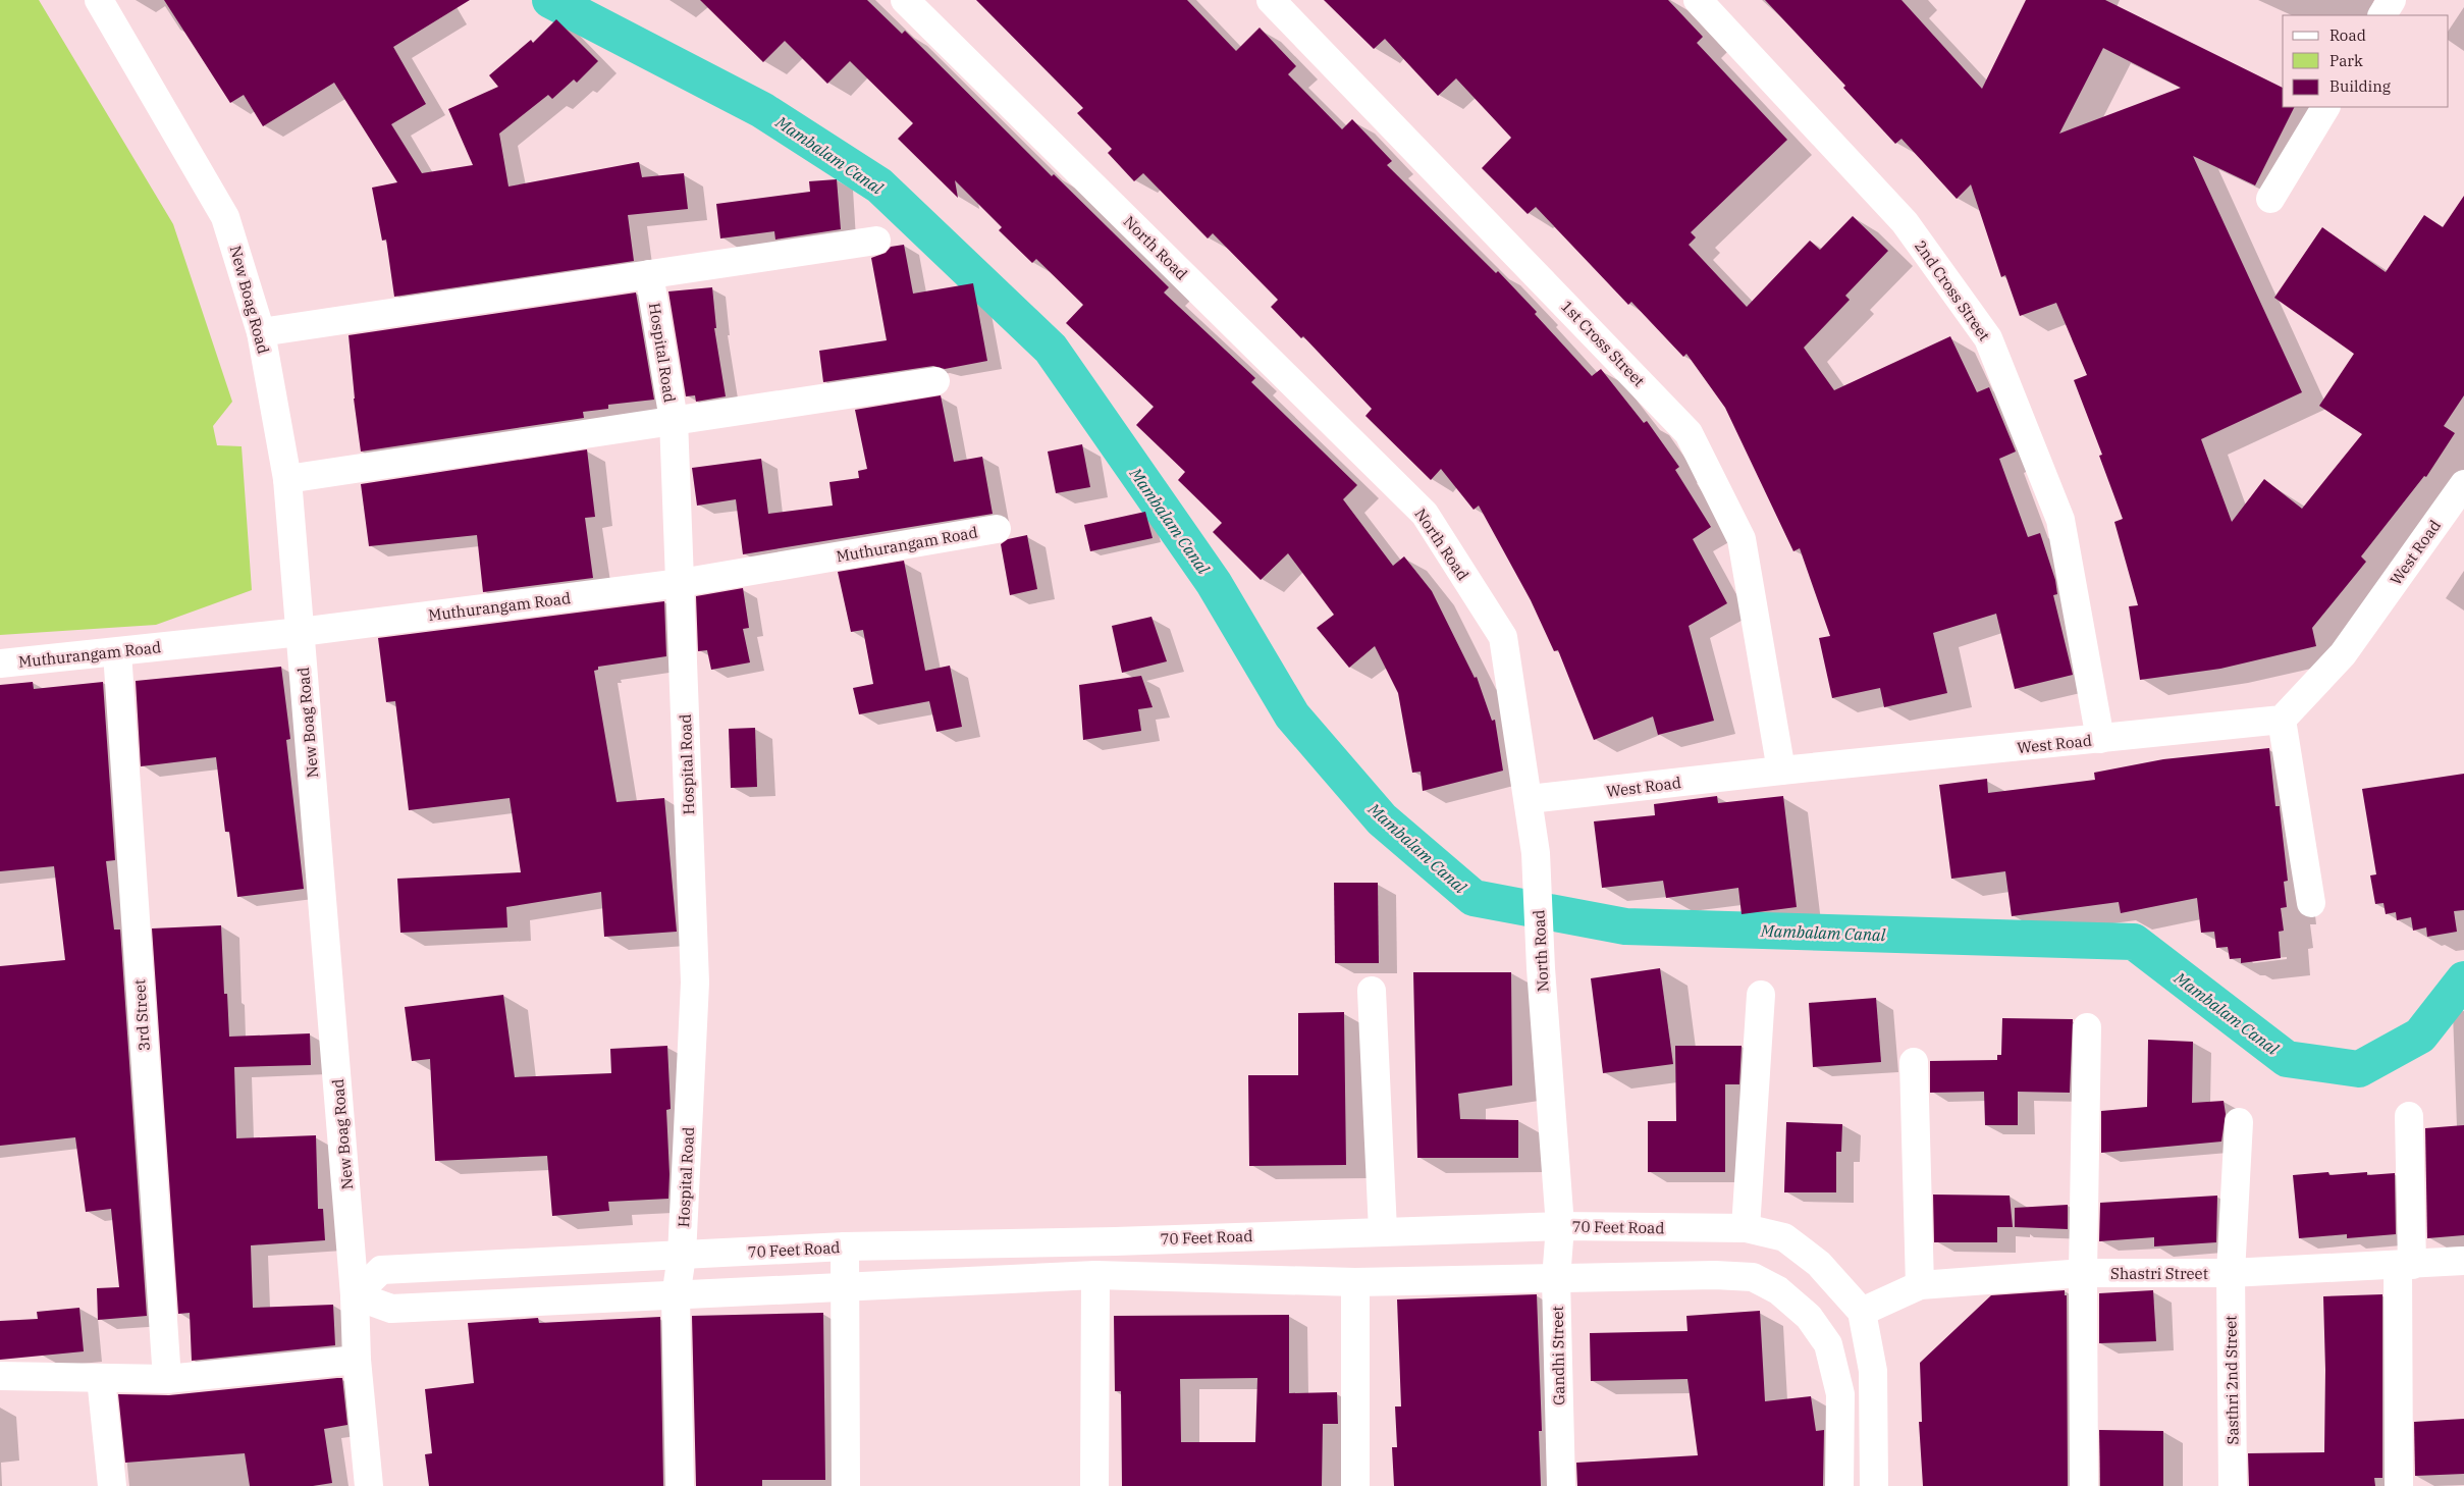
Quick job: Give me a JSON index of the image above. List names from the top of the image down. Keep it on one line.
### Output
{"streets":{"street":["North Road","2nd Cross Street","New Boag Road","1st Cross Street","Hospital Road","Muthurangam Road","West Road","3rd Street","70 Feet Road","Shastri Street","Gandhi Street","Sasthri 2nd Street"]},"crossings":[["North Road","West Road"],["North Road","70 Feet Road"],["North Road","Gandhi Street"],["2nd Cross Street","West Road"],["New Boag Road","Muthurangam Road"],["New Boag Road","70 Feet Road"],["1st Cross Street","West Road"],["Hospital Road","Muthurangam Road"],["Hospital Road","70 Feet Road"],["Muthurangam Road","3rd Street"],["70 Feet Road","Shastri Street"],["70 Feet Road","Gandhi Street"],["Shastri Street","Sasthri 2nd Street"]],"water":["Mambalam Canal"],"legend":["Road","Park","Building"]}
